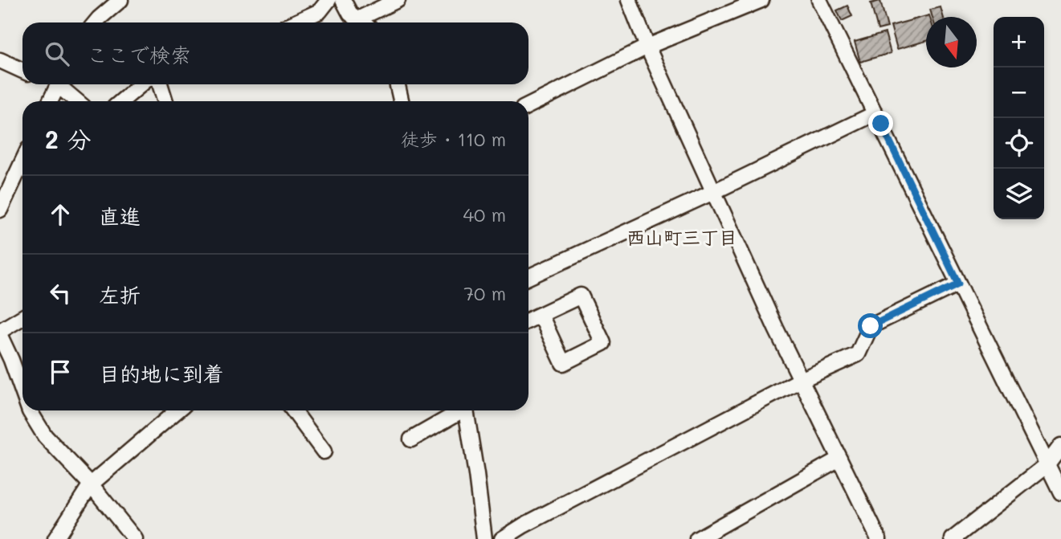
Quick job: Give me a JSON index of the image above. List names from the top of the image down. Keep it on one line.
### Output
{"districts":["西山町三丁目"],"north":"bottom","page":{"map_buttons":["+","−"],"search":"ここで検索","heading":["2 分","徒歩 · 110 m"],"list":[["直進","40 m"],["左折","70 m"],"目的地に到着"]}}
